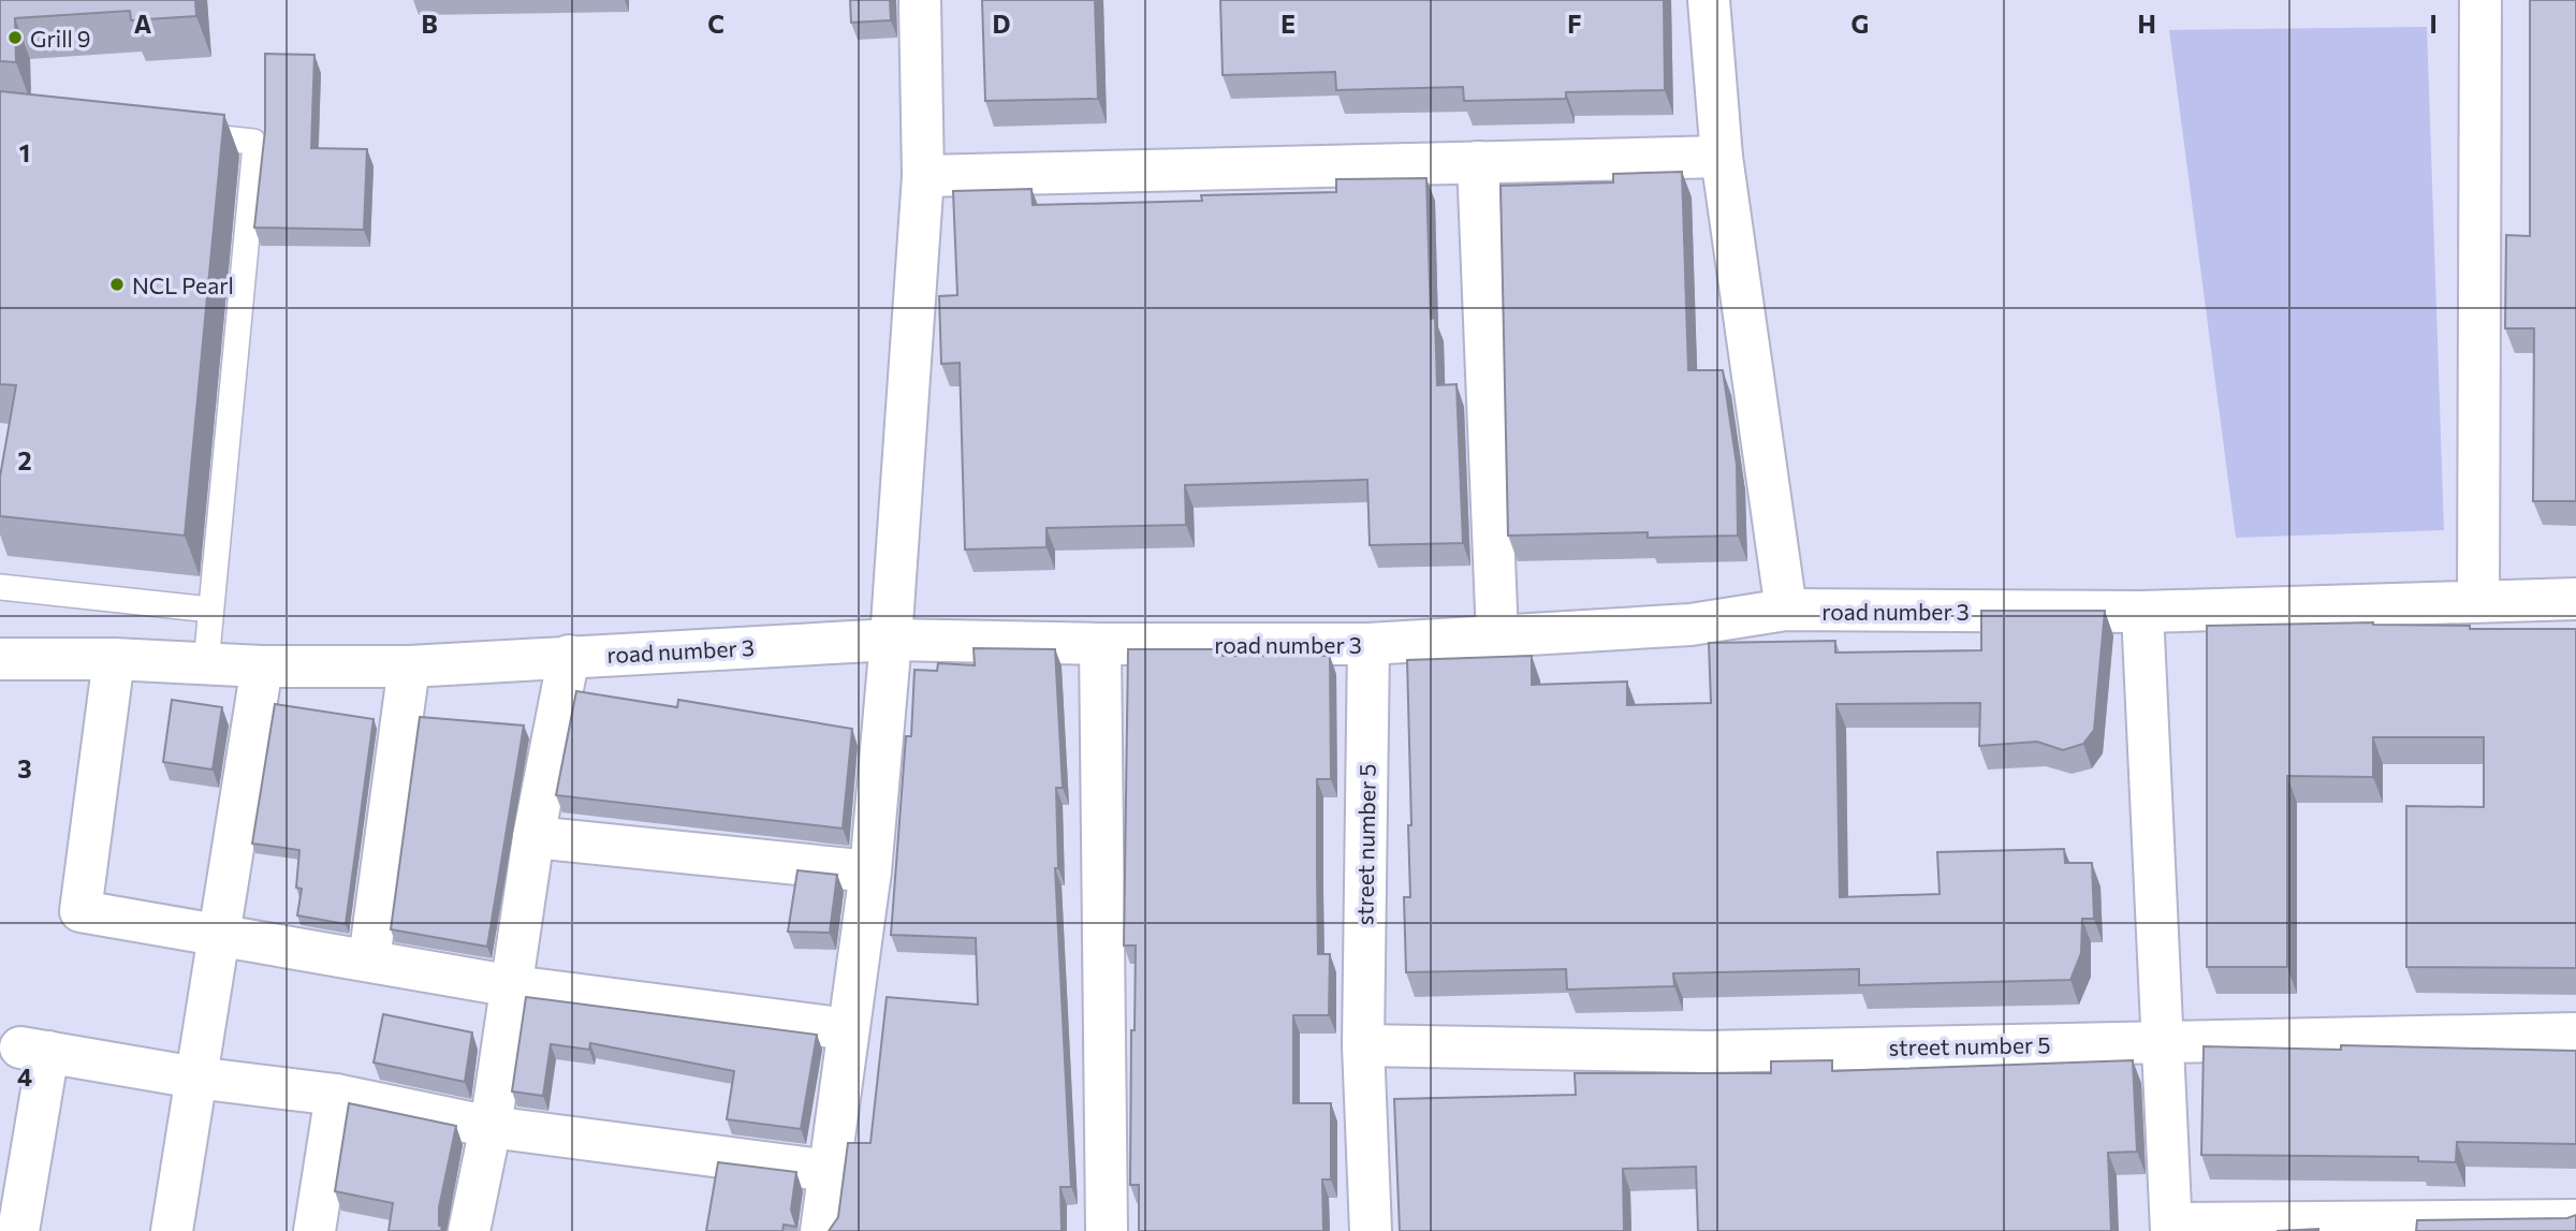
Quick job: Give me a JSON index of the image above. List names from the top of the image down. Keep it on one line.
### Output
{"streets":{"street":["road number 3","street number 5"]},"crossings":[["road number 3","street number 5"]],"places":["Grill 9","NCL Pearl"],"grid":{"columns":["A","B","C","D","E","F","G","H","I"],"rows":["1","2","3","4"]}}
